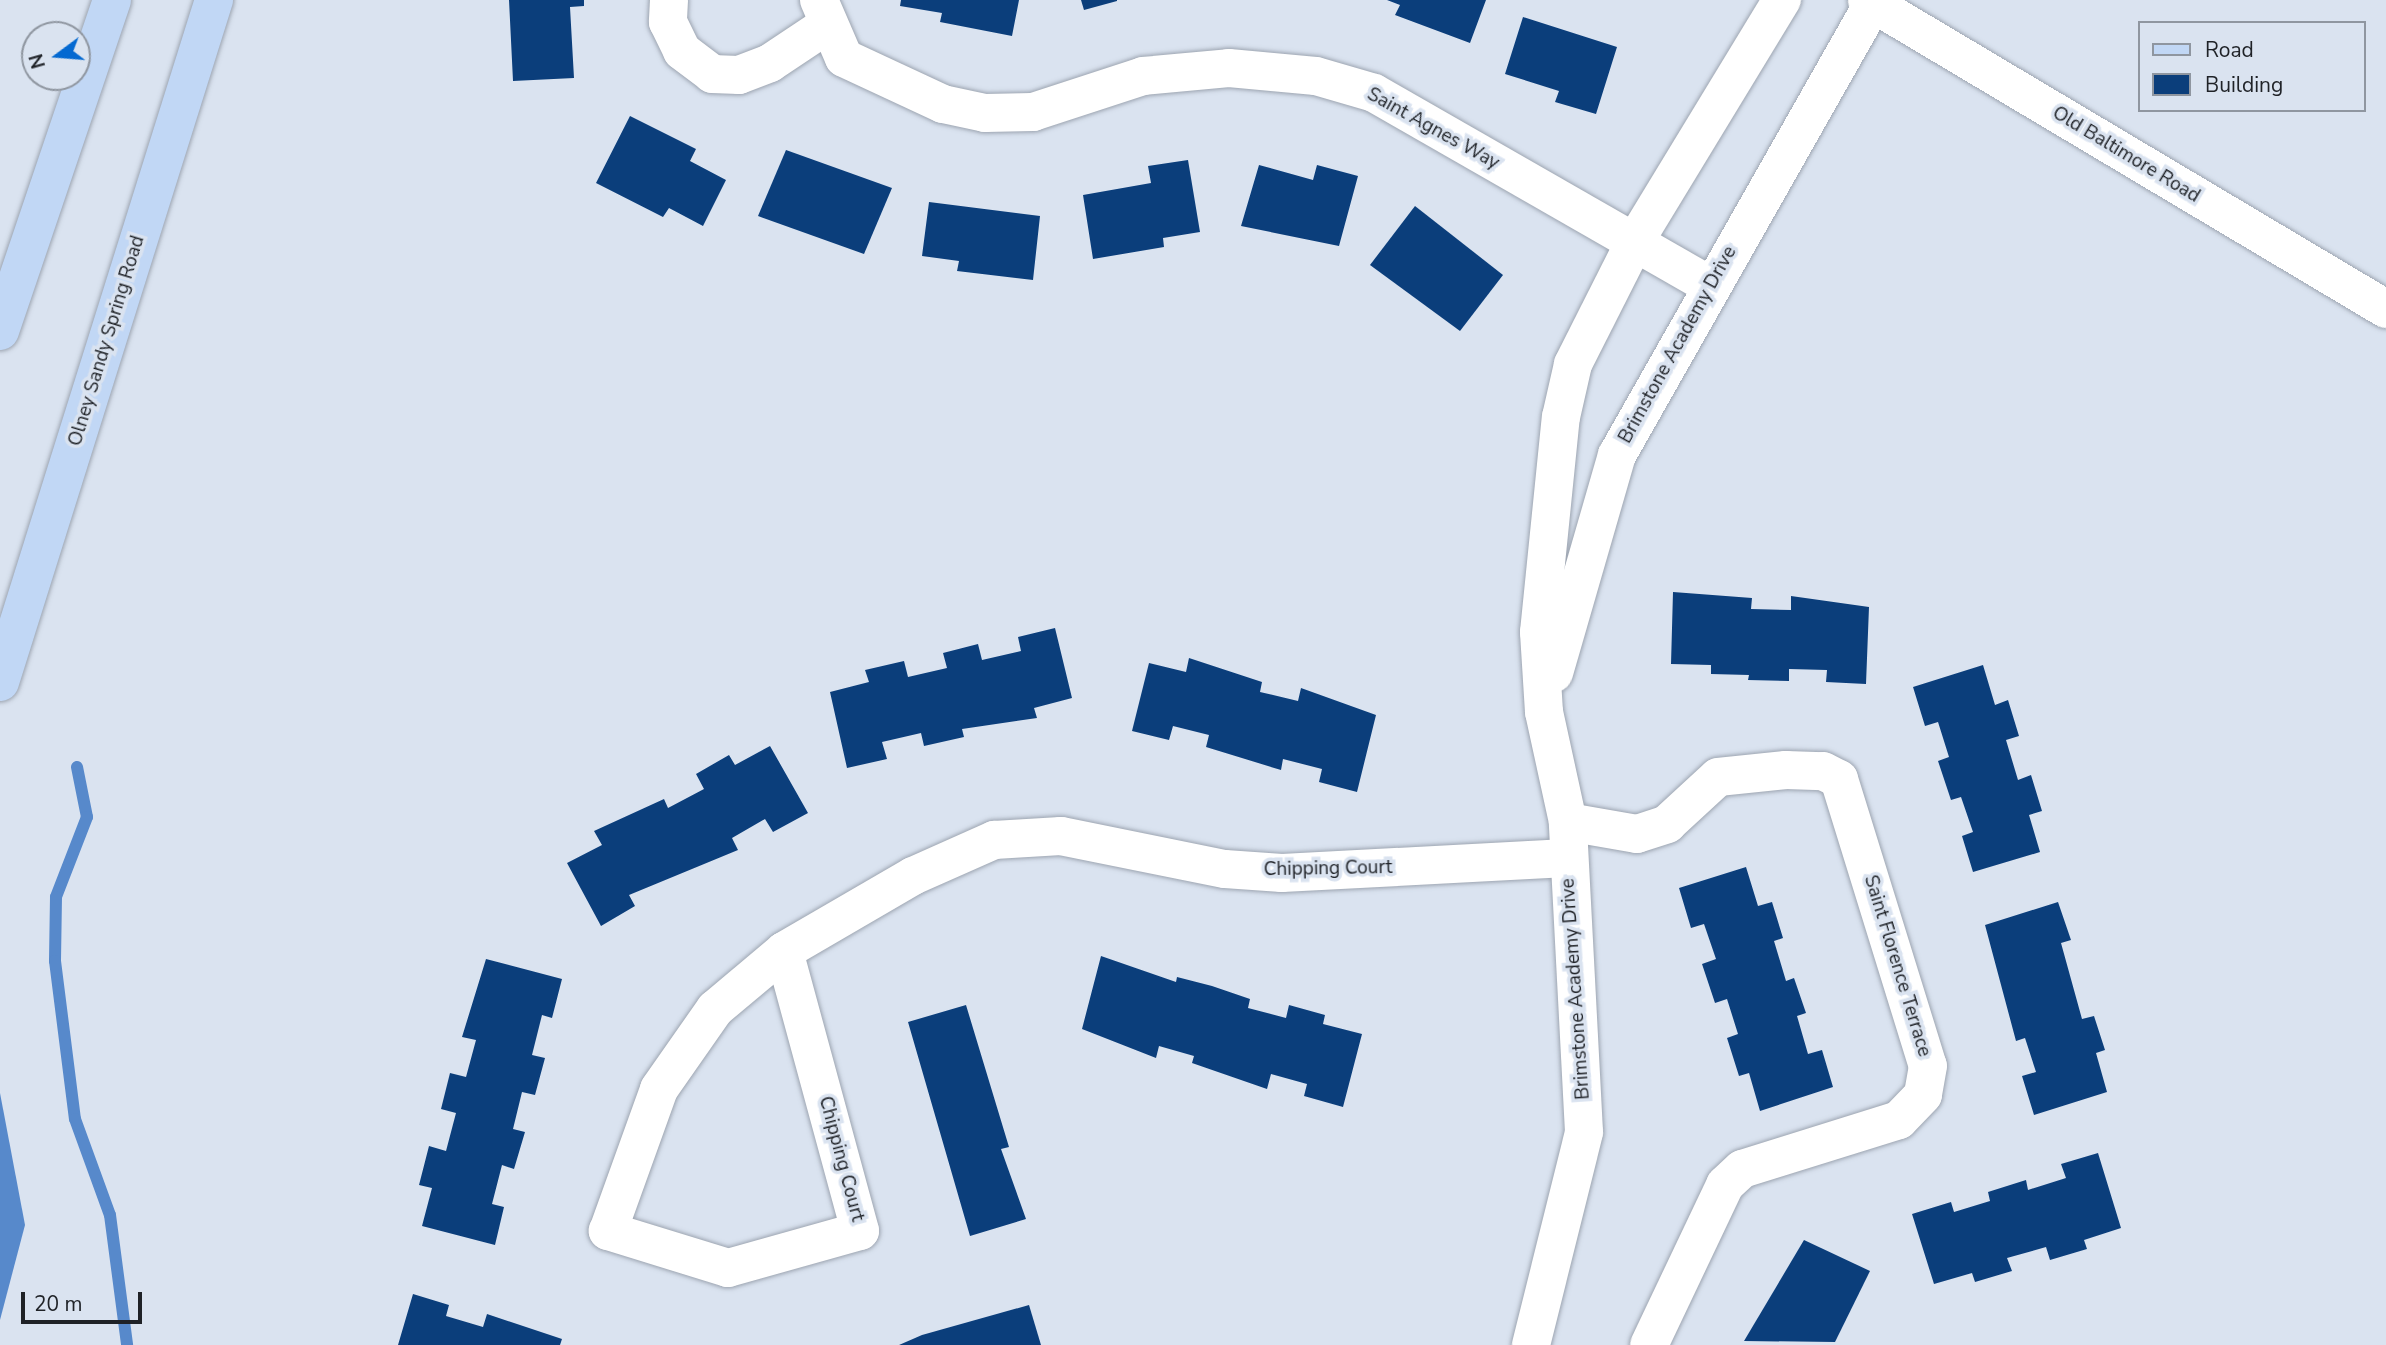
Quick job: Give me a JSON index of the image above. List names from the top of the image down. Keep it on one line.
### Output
{"streets":{"main road":["Olney Sandy Spring Road"],"street":["Saint Agnes Way","Old Baltimore Road","Brimstone Academy Drive","Chipping Court","Saint Florence Terrace"]},"crossings":[["Saint Agnes Way","Brimstone Academy Drive"],["Old Baltimore Road","Brimstone Academy Drive"],["Brimstone Academy Drive","Chipping Court"],["Brimstone Academy Drive","Saint Florence Terrace"],["Chipping Court","Saint Florence Terrace"]],"legend":["Road","Building"],"scale_bar":"20 m","north":"left"}
